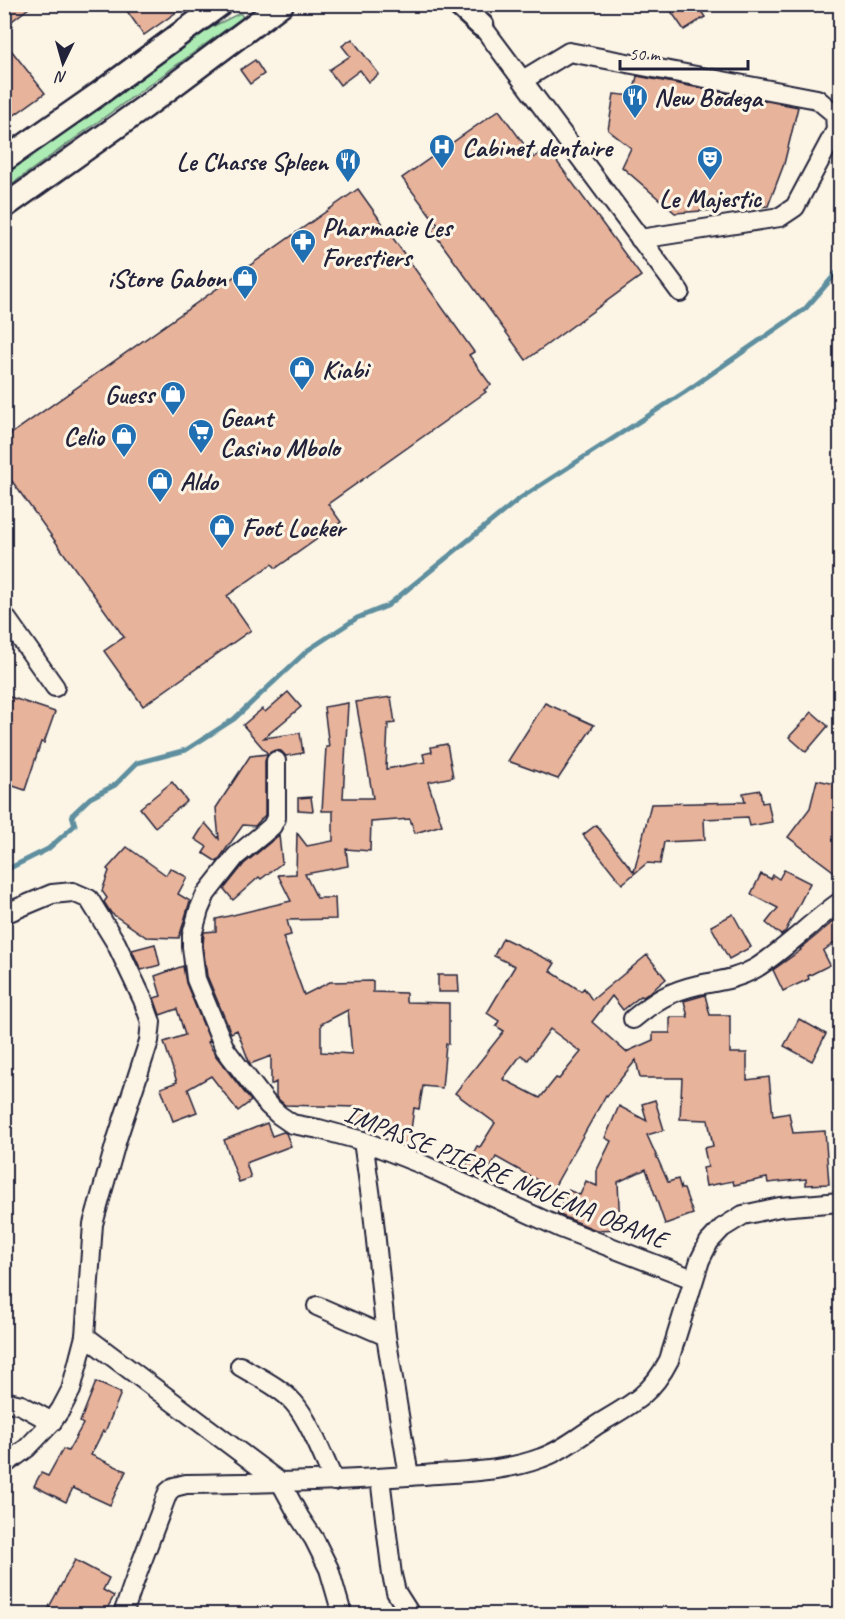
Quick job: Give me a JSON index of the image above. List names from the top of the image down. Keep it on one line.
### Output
{"streets":{"street":["IMPASSE PIERRE NGUEMA OBAME"]},"places":{"restaurant":["New Bodega","Le Chasse Spleen"],"hospital":["Cabinet dentaire"],"theatre":["Le Majestic"],"pharmacy":["Pharmacie Les Forestiers"],"shop":["iStore Gabon","Kiabi","Guess","Celio","Aldo","Foot Locker"],"supermarket":["Geant Casino Mbolo"]},"scale_bar":"50 m","north":"bottom"}
